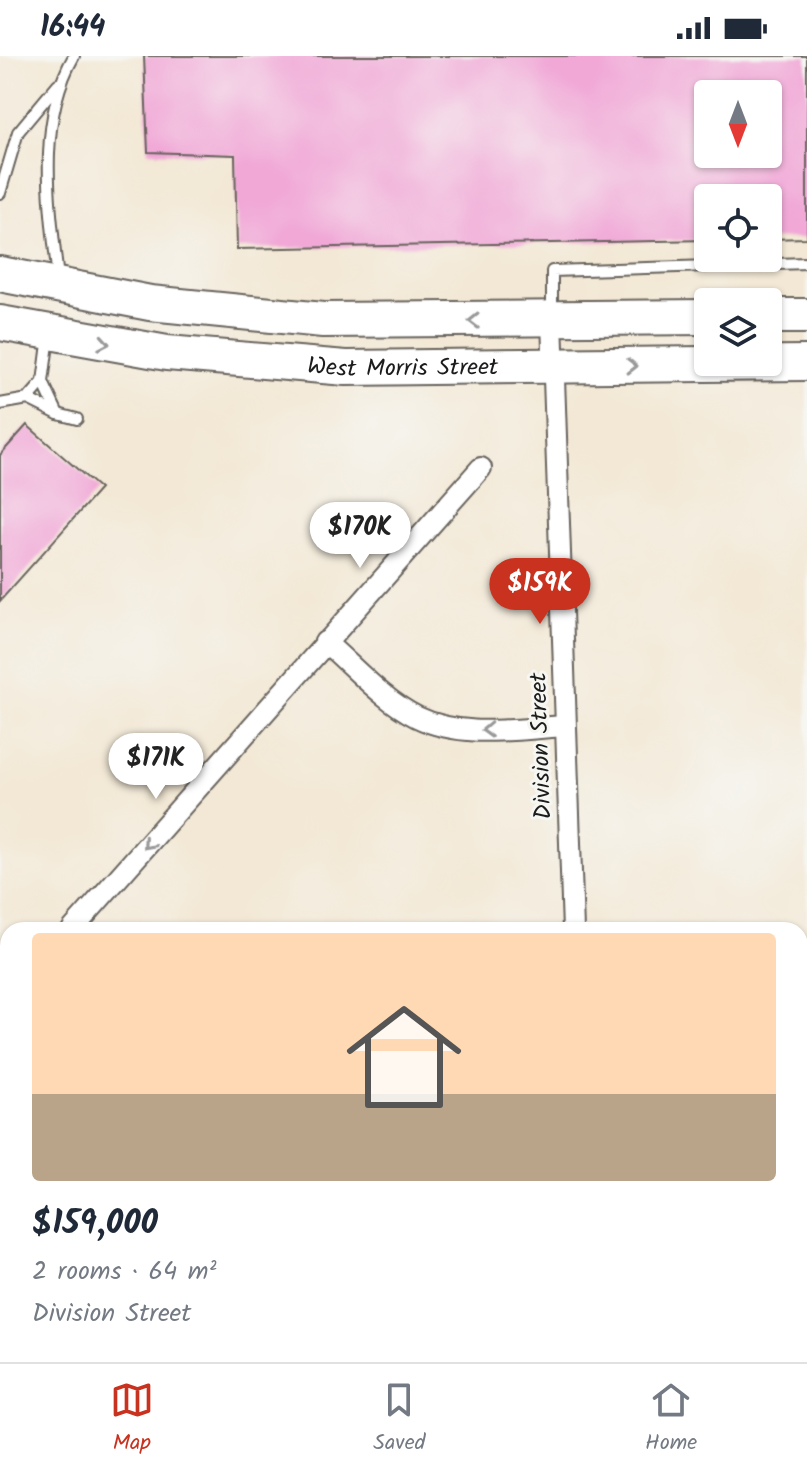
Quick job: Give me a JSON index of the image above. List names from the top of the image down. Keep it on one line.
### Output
{"streets":{"main road":["West Morris Street"],"street":["Division Street"]},"crossings":[["West Morris Street","Division Street"]],"north":"bottom","page":{"status":"16:44","price":["$170K","$159K","$171K"],"list":[{"name":"$159,000","note":"2 rooms · 64 m² · Division Street"}],"tabs":["Map","Saved","Home"]}}
